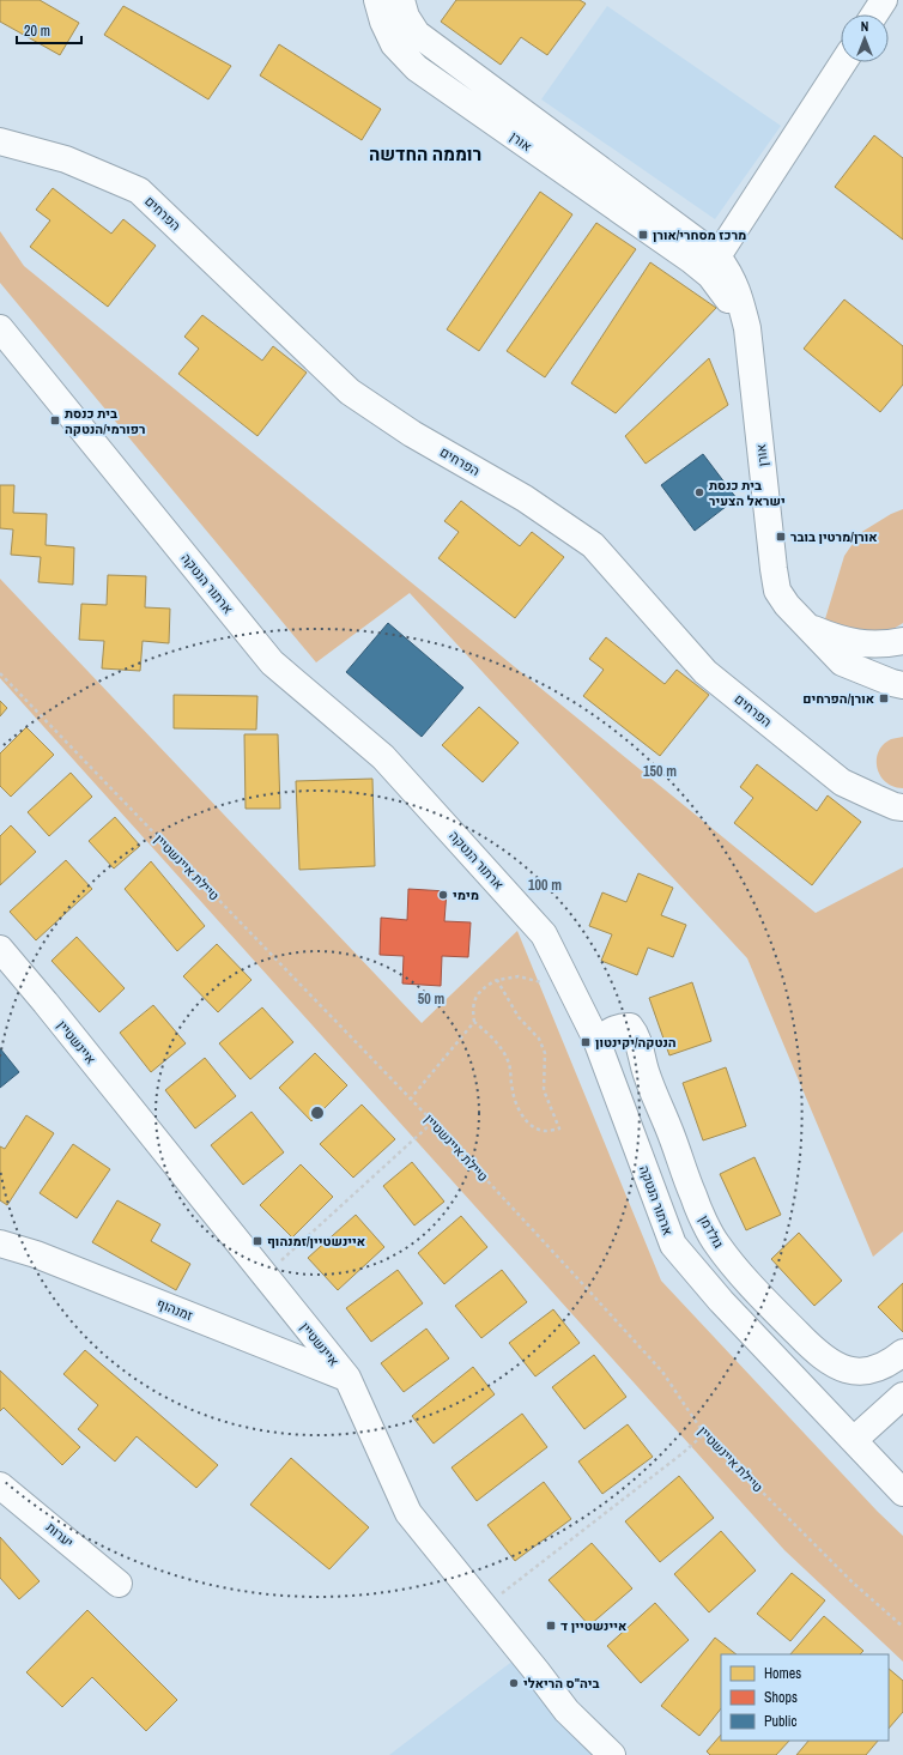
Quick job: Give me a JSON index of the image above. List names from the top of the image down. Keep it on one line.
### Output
{"streets":{"street":["אורן","הפרחים","ארתור הנטקה","איינשטיין","גולדמן","זמנהוף","יערות"],"path":["טיילת איינשטיין"]},"crossings":[["ארתור הנטקה","גולדמן"],["איינשטיין","זמנהוף"]],"districts":["רוממה החדשה"],"places":{"transit":["מרכז מסחרי/אורן","בית כנסת רפורמי/הנטקה","אורן/מרטין בובר","אורן/הפרחים","הנטקה/יקינטון","איינשטיין/זמנהוף","איינשטיין ד"],"other":["בית כנסת ישראל הצעיר","מימי","ביה\"ס הריאלי"]},"legend":["Homes","Shops","Public"],"scale_bar":"20 m","north":"top","rings":["150 m","100 m","50 m"]}
